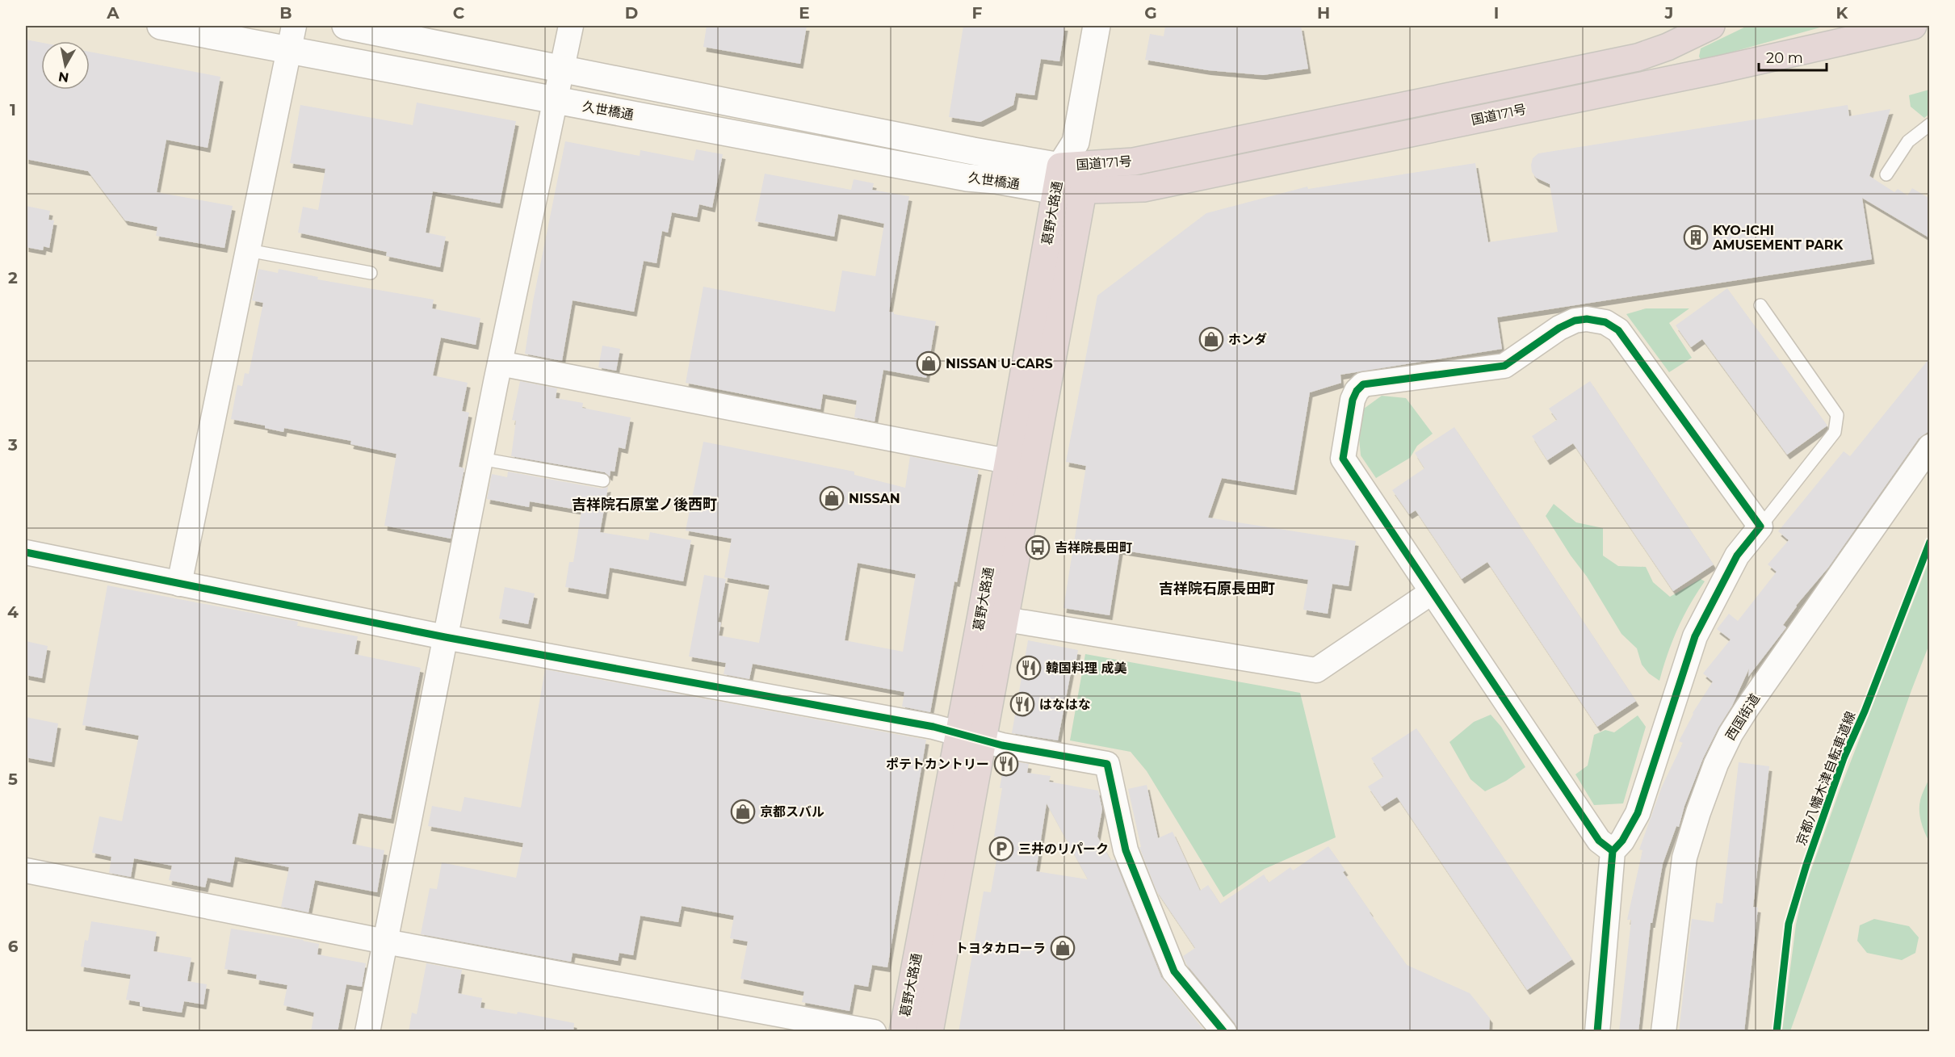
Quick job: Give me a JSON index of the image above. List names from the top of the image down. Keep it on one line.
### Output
{"streets":{"highway":["国道171号","葛野大路通"],"street":["久世橋通","西国街道"],"cycle path":["京都八幡木津自転車道線"]},"crossings":[["久世橋通","葛野大路通"],["国道171号","葛野大路通"]],"districts":["吉祥院石原堂ノ後西町","吉祥院石原長田町"],"places":{"building":["KYO-ICHI AMUSEMENT PARK"],"shop":["ホンダ","NISSAN U-CARS","NISSAN","京都スバル","トヨタカローラ"],"bus stop":["吉祥院長田町"],"restaurant":["韓国料理 成美","はなはな","ポテトカントリー"],"parking":["三井のリパーク"]},"scale_bar":"20 m","north":"bottom","grid":{"columns":["A","B","C","D","E","F","G","H","I","J","K"],"rows":["1","2","3","4","5","6"]}}
